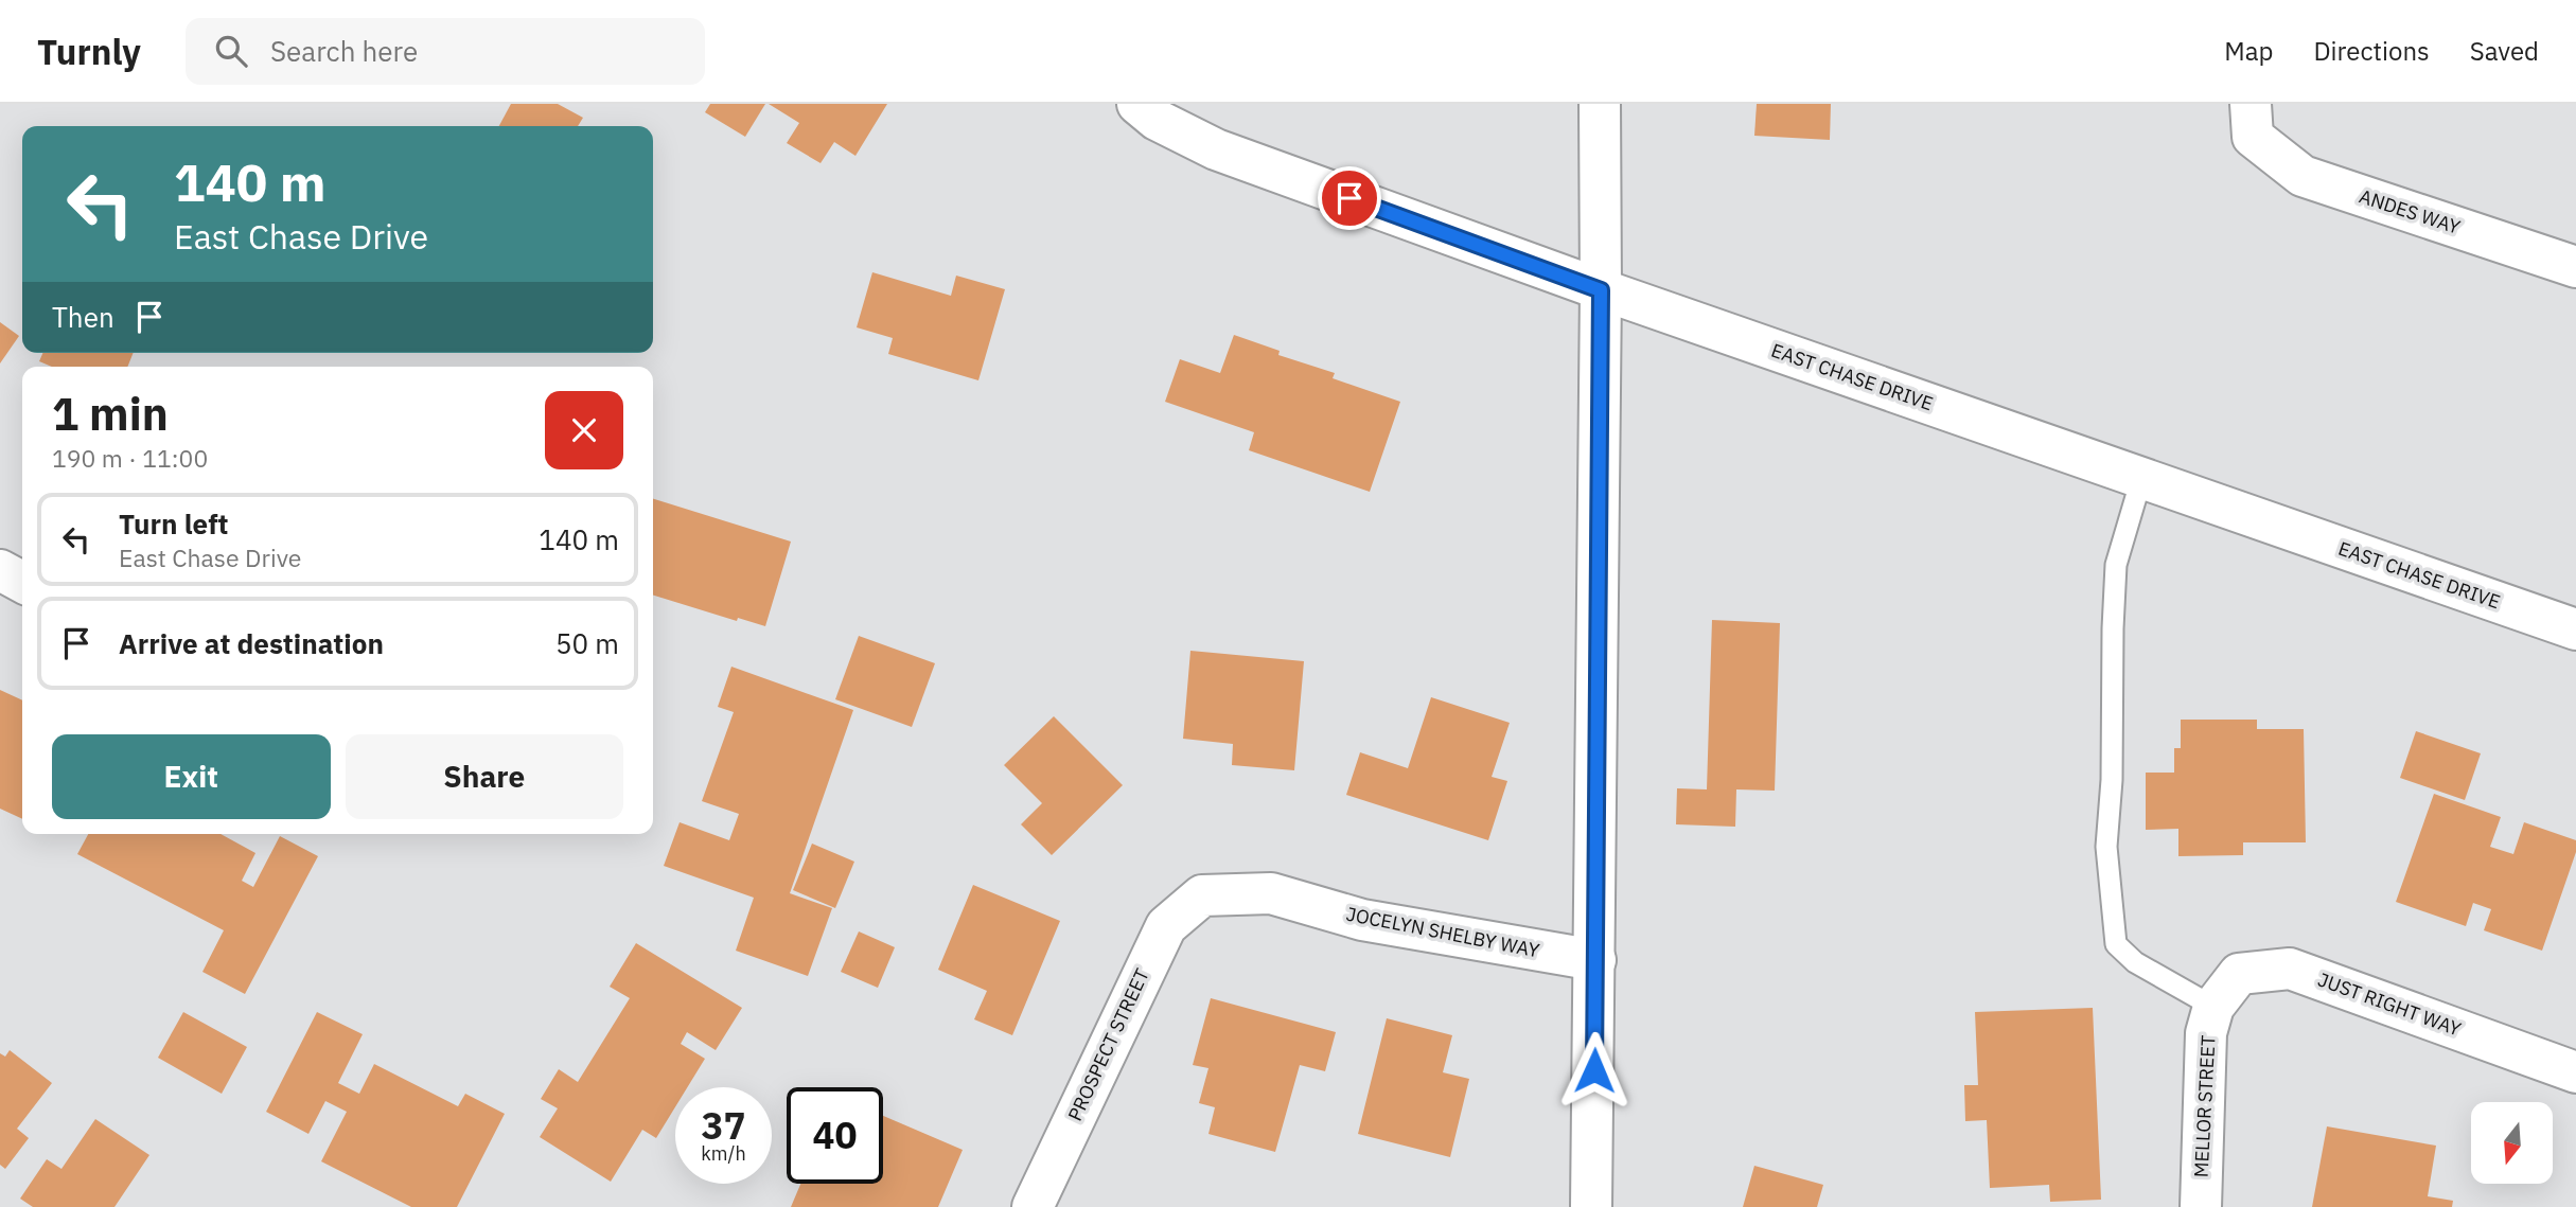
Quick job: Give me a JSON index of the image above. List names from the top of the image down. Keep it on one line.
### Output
{"streets":{"street":["ANDES WAY","EAST CHASE DRIVE","JOCELYN SHELBY WAY","JUST RIGHT WAY","PROSPECT STREET","MELLOR STREET"]},"crossings":[["JOCELYN SHELBY WAY","PROSPECT STREET"],["JUST RIGHT WAY","MELLOR STREET"]],"north":"bottom","page":{"header":"Turnly","search":"Search here","nav":["Map","Directions","Saved"],"turn":["140 m","East Chase Drive"],"then":"Then","heading":["1 min","190 m · 11:00"],"list":[{"name":"Turn left","note":"East Chase Drive","value":"140 m"},{"name":"Arrive at destination","value":"50 m"}],"buttons":["Exit","Share"],"speed":"37 km/h","limit":"40"}}
